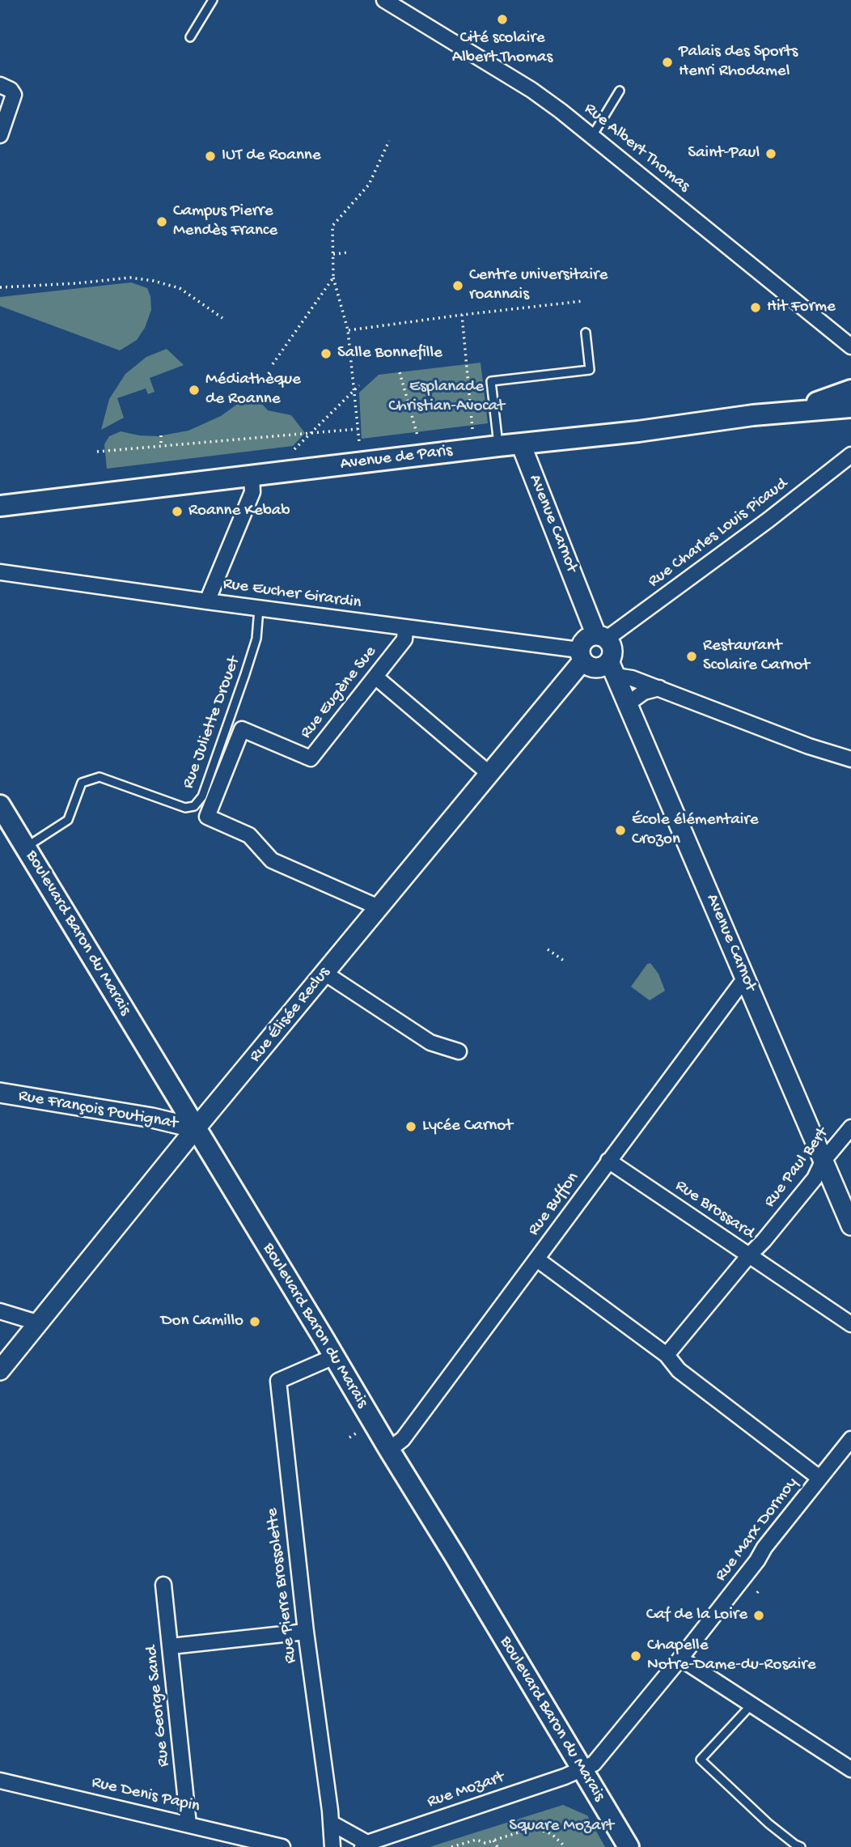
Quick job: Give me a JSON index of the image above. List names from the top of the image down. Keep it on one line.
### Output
{"streets":{"main road":["Avenue de Paris","Boulevard Baron du Marais"],"street":["Rue Albert Thomas","Avenue Carnot","Rue Charles Louis Picaud","Rue Eucher Girardin","Rue Eugène Sue","Rue Élisée Reclus","Rue François Poutignat","Rue Paul Bert","Rue Buffon","Rue Brossard","Rue Marx Dormoy","Rue Pierre Brossolette","Rue George Sand","Rue Mozart","Rue Denis Papin"],"lane":["Rue Juliette Drouet"]},"crossings":[["Avenue de Paris","Avenue Carnot"],["Avenue Carnot","Rue Charles Louis Picaud"],["Avenue Carnot","Rue Élisée Reclus"],["Avenue Carnot","Rue Paul Bert"],["Avenue Carnot","Rue Buffon"],["Rue Charles Louis Picaud","Rue Élisée Reclus"],["Rue Eucher Girardin","Rue Eugène Sue"],["Rue Eucher Girardin","Rue Juliette Drouet"],["Rue Eucher Girardin","Rue Élisée Reclus"],["Rue Eugène Sue","Rue Élisée Reclus"],["Rue Juliette Drouet","Boulevard Baron du Marais"],["Boulevard Baron du Marais","Rue Élisée Reclus"],["Boulevard Baron du Marais","Rue François Poutignat"],["Boulevard Baron du Marais","Rue Buffon"],["Boulevard Baron du Marais","Rue Marx Dormoy"],["Boulevard Baron du Marais","Rue Pierre Brossolette"],["Boulevard Baron du Marais","Rue Mozart"],["Rue Élisée Reclus","Rue François Poutignat"],["Rue Paul Bert","Rue Brossard"],["Rue Buffon","Rue Brossard"],["Rue Marx Dormoy","Rue Mozart"],["Rue George Sand","Rue Denis Papin"]],"parks":["Esplanade Christian-Avocat","Square Mozart"],"places":["Cité scolaire Albert Thomas","Palais des Sports Henri Rhodamel","Saint-Paul","IUT de Roanne","Campus Pierre Mendès France","Centre universitaire roannais","Hit Forme","Salle Bonnefille","Médiathèque de Roanne","Roanne Kebab","Restaurant Scolaire Carnot","École élémentaire Crozon","Lycée Carnot","Don Camillo","Caf de la Loire","Chapelle Notre-Dame-du-Rosaire"]}
